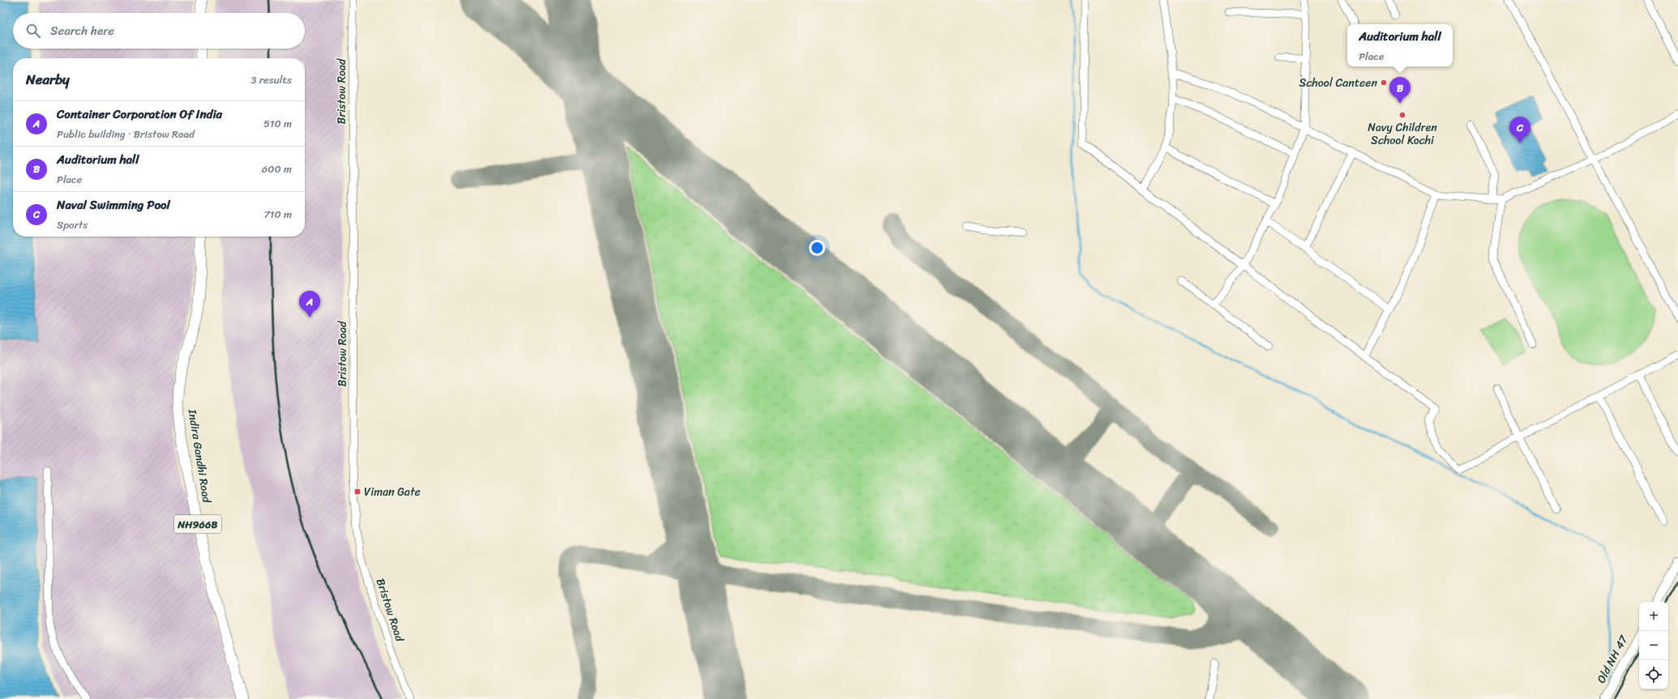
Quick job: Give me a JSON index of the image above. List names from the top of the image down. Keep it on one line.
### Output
{"streets":{"highway":["Indira Gandhi Road","NH966B"],"main road":["Old NH 47"],"street":["Bristow Road"]},"places":{"other":["School Canteen","Navy Children School Kochi"],"transit":["Viman Gate"]},"page":{"search":"Search here","popup":["Auditorium hall","Place"],"heading":["Nearby","3 results"],"pins":["B","C","A"],"list":[{"mark":"A","name":"Container Corporation Of India","note":"Public building · Bristow Road","value":"510 m"},{"mark":"B","name":"Auditorium hall","note":"Place","value":"600 m"},{"mark":"C","name":"Naval Swimming Pool","note":"Sports","value":"710 m"}],"map_buttons":["+","−"]}}
